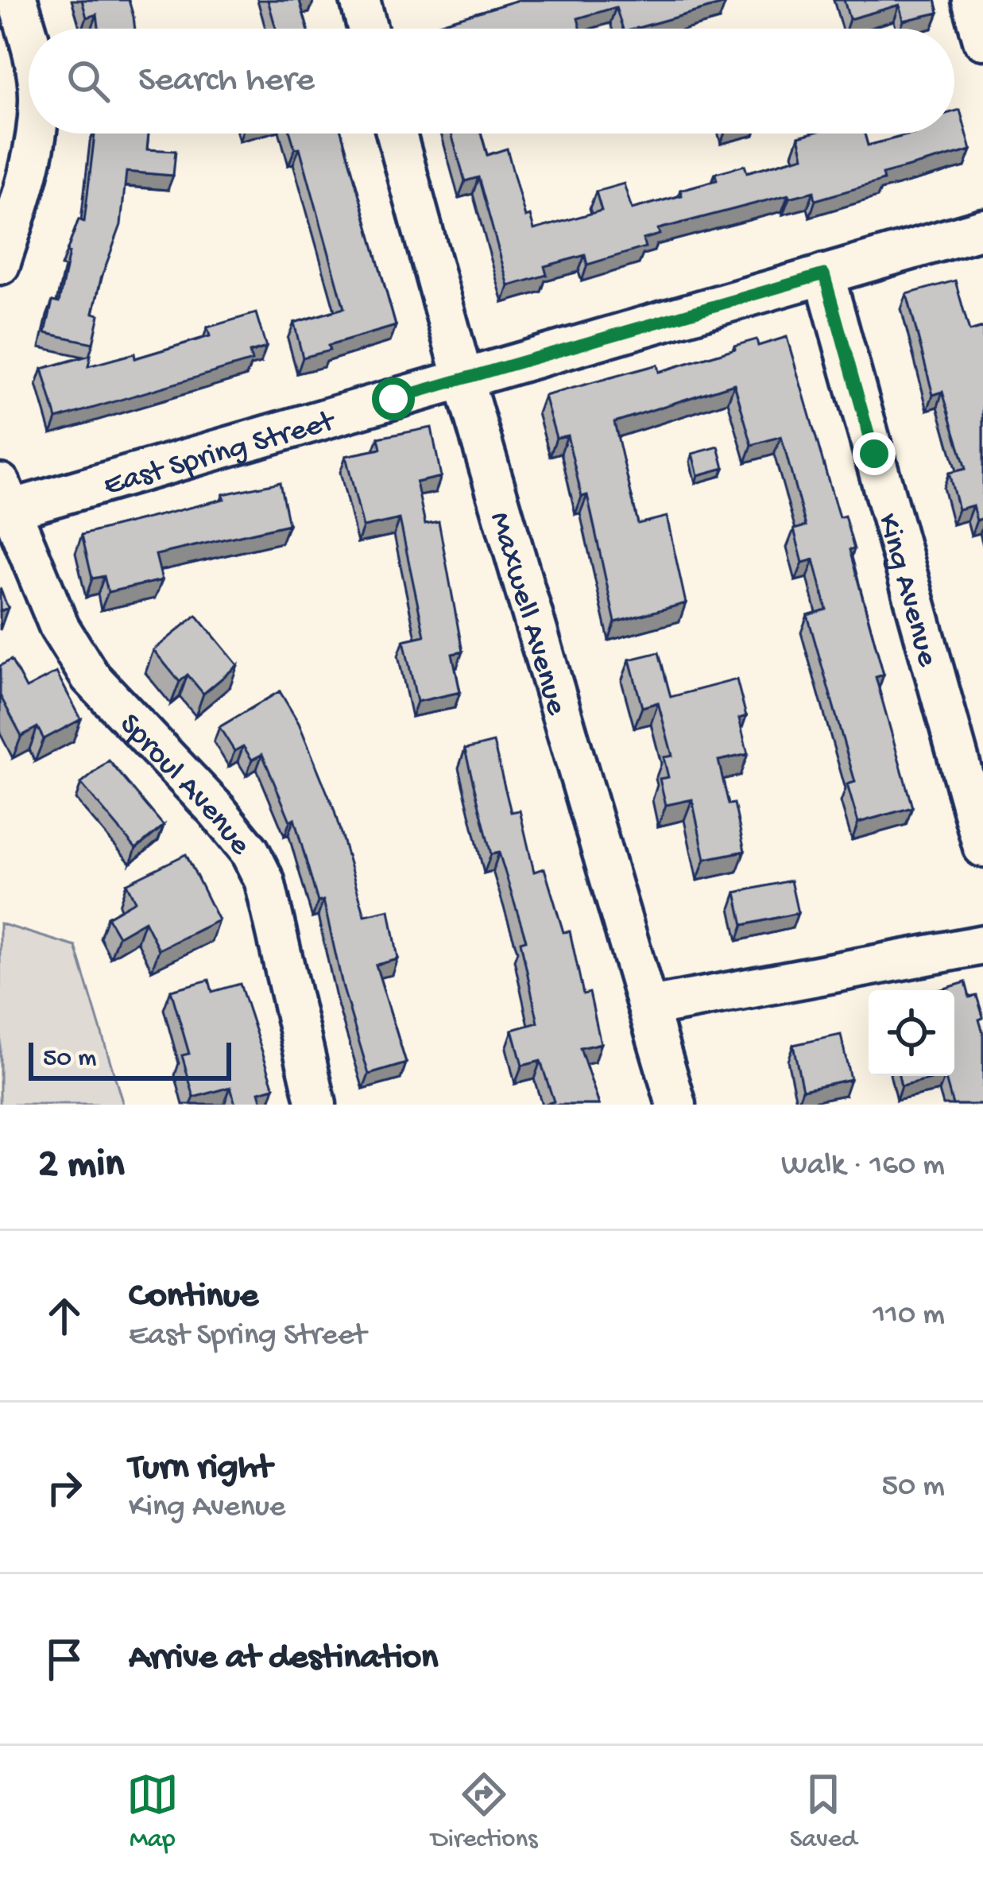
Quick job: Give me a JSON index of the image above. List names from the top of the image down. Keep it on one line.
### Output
{"streets":{"street":["East Spring Street","King Avenue","Maxwell Avenue","Sproul Avenue"]},"crossings":[["East Spring Street","King Avenue"],["East Spring Street","Maxwell Avenue"],["East Spring Street","Sproul Avenue"]],"scale_bar":"50 m","page":{"search":"Search here","scale":"50 m","heading":["2 min","Walk · 160 m"],"list":[["Continue","East Spring Street","110 m"],["Turn right","King Avenue","50 m"],"Arrive at destination"],"nav":["Map","Directions","Saved"]}}
